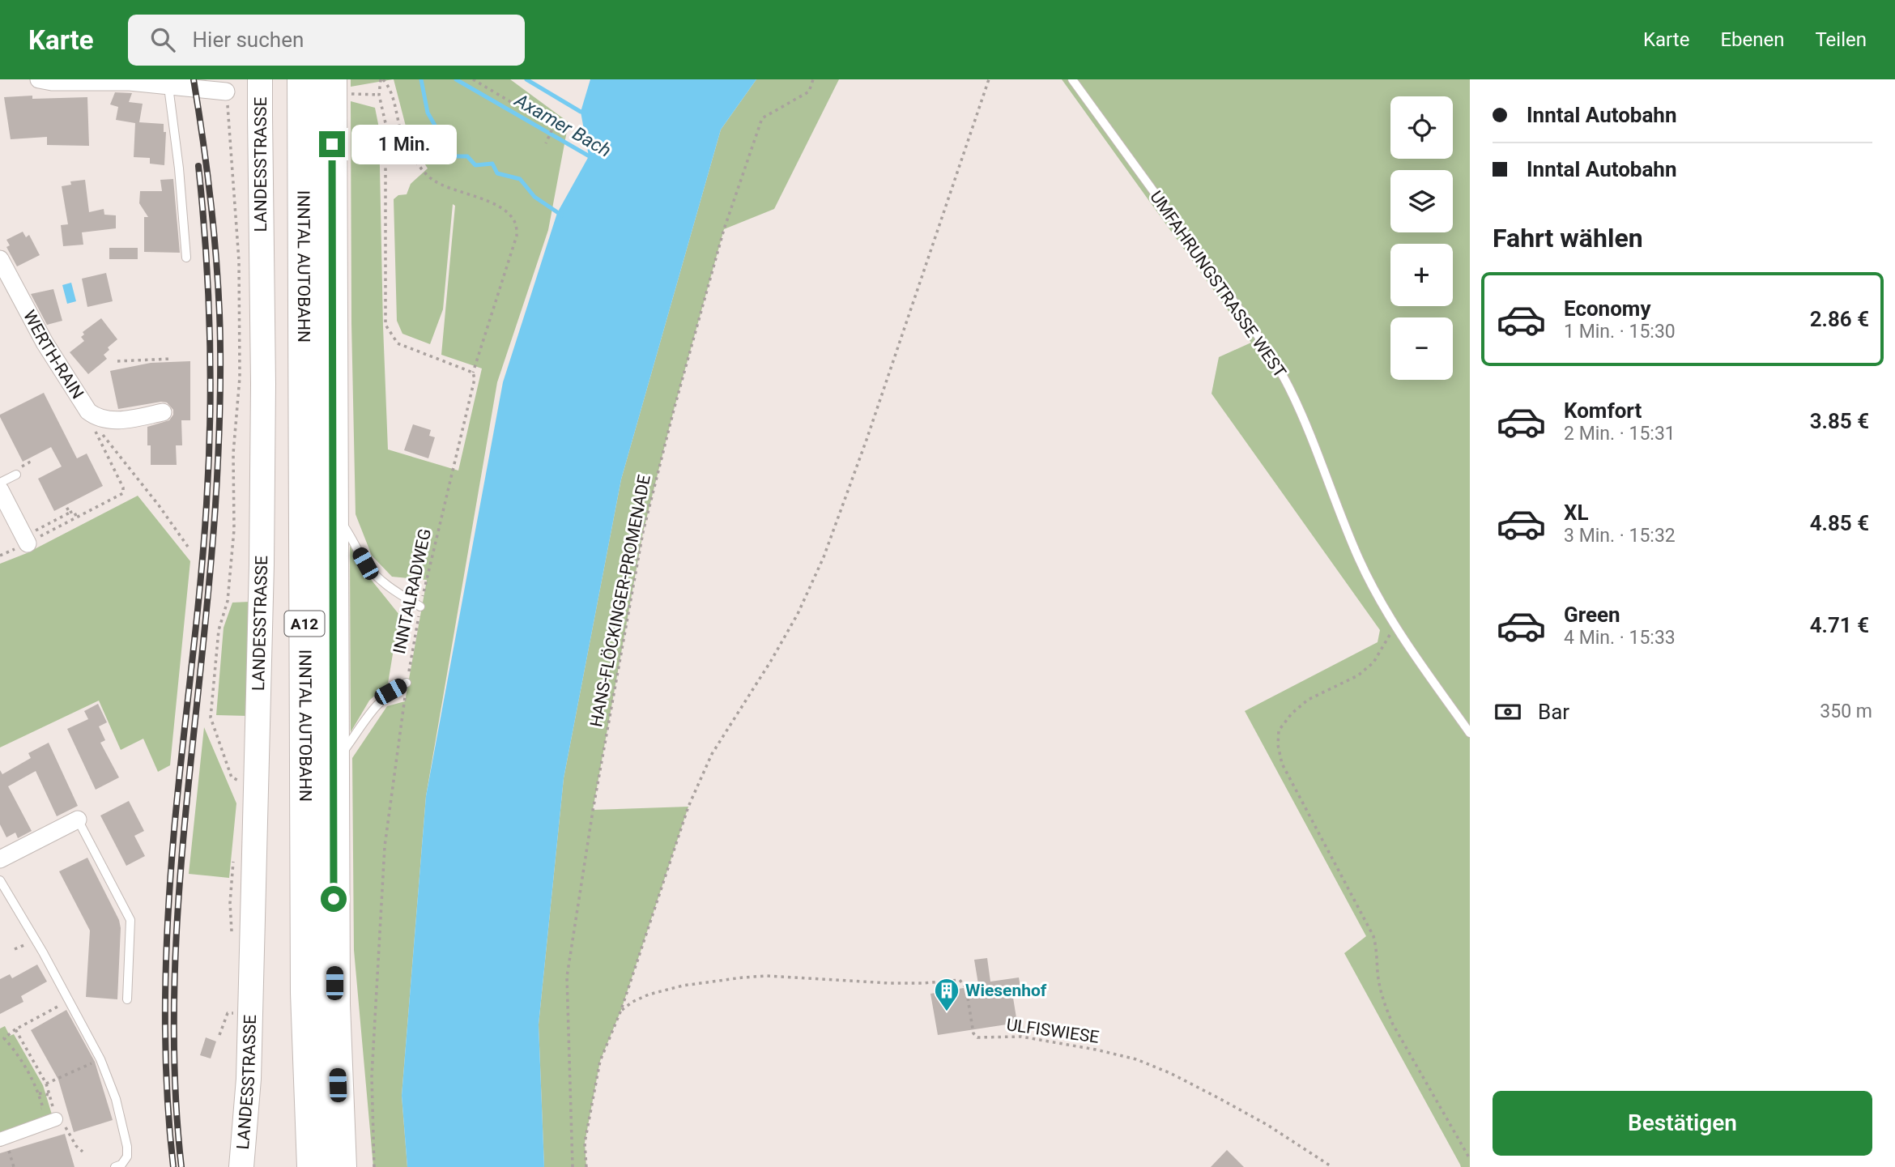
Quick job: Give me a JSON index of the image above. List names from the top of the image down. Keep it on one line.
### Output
{"streets":{"highway":["INNTAL AUTOBAHN","A12"],"main road":["LANDESSTRASSE"],"street":["WERTH-RAIN"],"lane":["UMFAHRUNGSTRASSE WEST"],"path":["INNTALRADWEG","HANS-FLÖCKINGER-PROMENADE","ULFISWIESE"]},"water":["Axamer Bach"],"places":{"building":["Wiesenhof"]},"page":{"header":"Karte","search":"Hier suchen","nav":["Karte","Ebenen","Teilen"],"banner":["Inntal Autobahn","Inntal Autobahn"],"map_buttons":["+","−"],"bubble":"1 Min.","heading":"Fahrt wählen","list":[{"name":"Economy","note":"1 Min. · 15:30","value":"2.86 €"},{"name":"Komfort","note":"2 Min. · 15:31","value":"3.85 €"},{"name":"XL","note":"3 Min. · 15:32","value":"4.85 €"},{"name":"Green","note":"4 Min. · 15:33","value":"4.71 €"}],"pay":["Bar","350 m"],"buttons":"Bestätigen"}}
